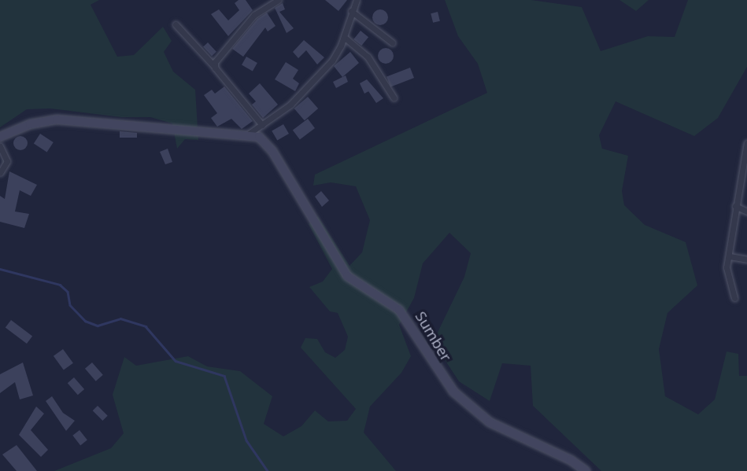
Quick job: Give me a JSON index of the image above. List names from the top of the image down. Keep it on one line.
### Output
{"streets":{"street":["Sumber"]}}
